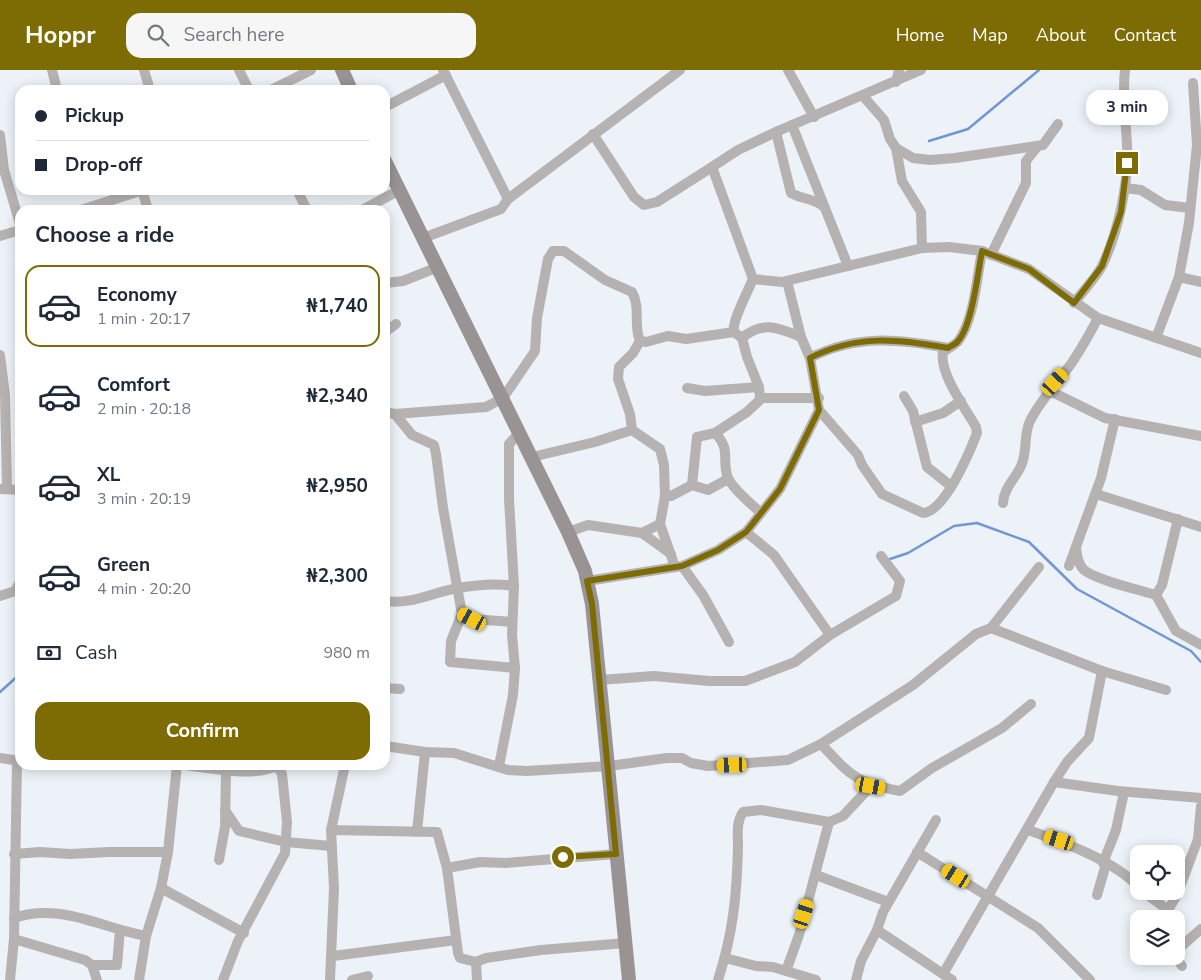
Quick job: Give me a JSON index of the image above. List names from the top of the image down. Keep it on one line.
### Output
{"page":{"header":"Hoppr","search":"Search here","nav":["Home","Map","About","Contact"],"banner":["Pickup","Drop-off"],"bubble":"3 min","heading":"Choose a ride","list":[{"name":"Economy","note":"1 min · 20:17","value":"₦1,740"},{"name":"Comfort","note":"2 min · 20:18","value":"₦2,340"},{"name":"XL","note":"3 min · 20:19","value":"₦2,950"},{"name":"Green","note":"4 min · 20:20","value":"₦2,300"}],"pay":["Cash","980 m"],"buttons":"Confirm"}}
